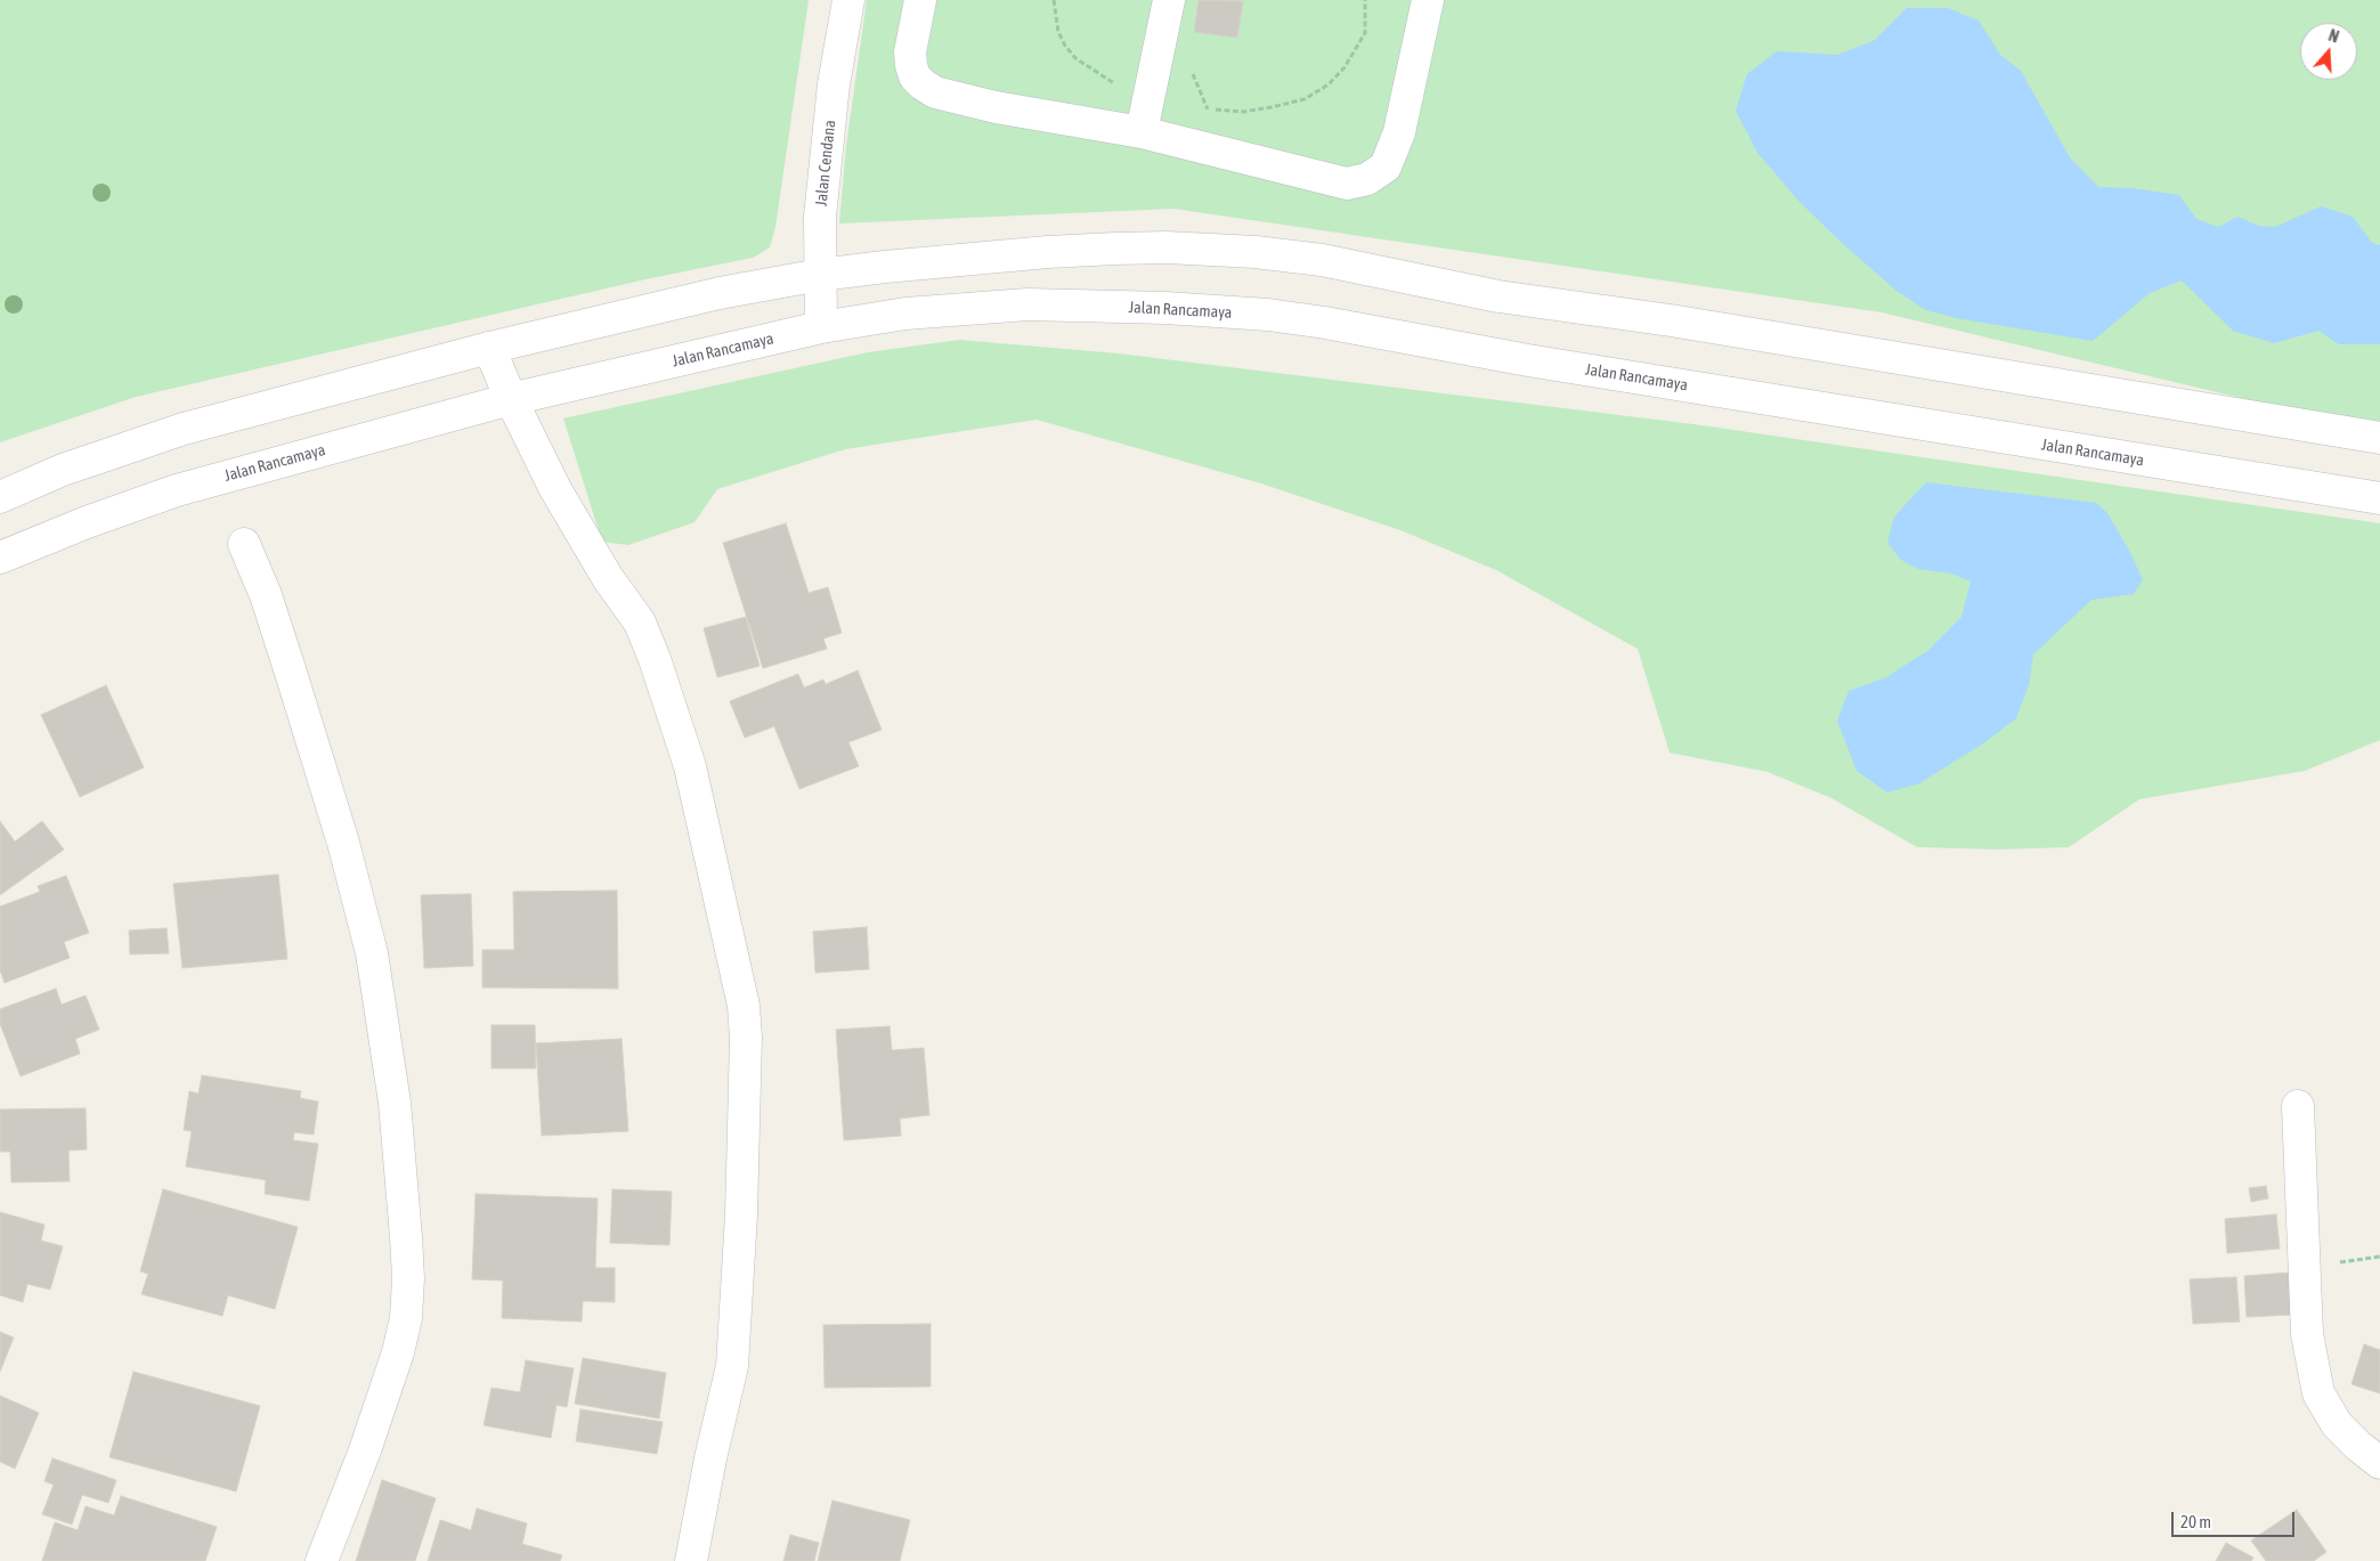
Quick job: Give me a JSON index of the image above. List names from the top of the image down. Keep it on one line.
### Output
{"streets":{"street":["Jalan Cendana","Jalan Rancamaya"]},"crossings":[["Jalan Cendana","Jalan Rancamaya"]],"scale_bar":"20 m","north":"top"}
